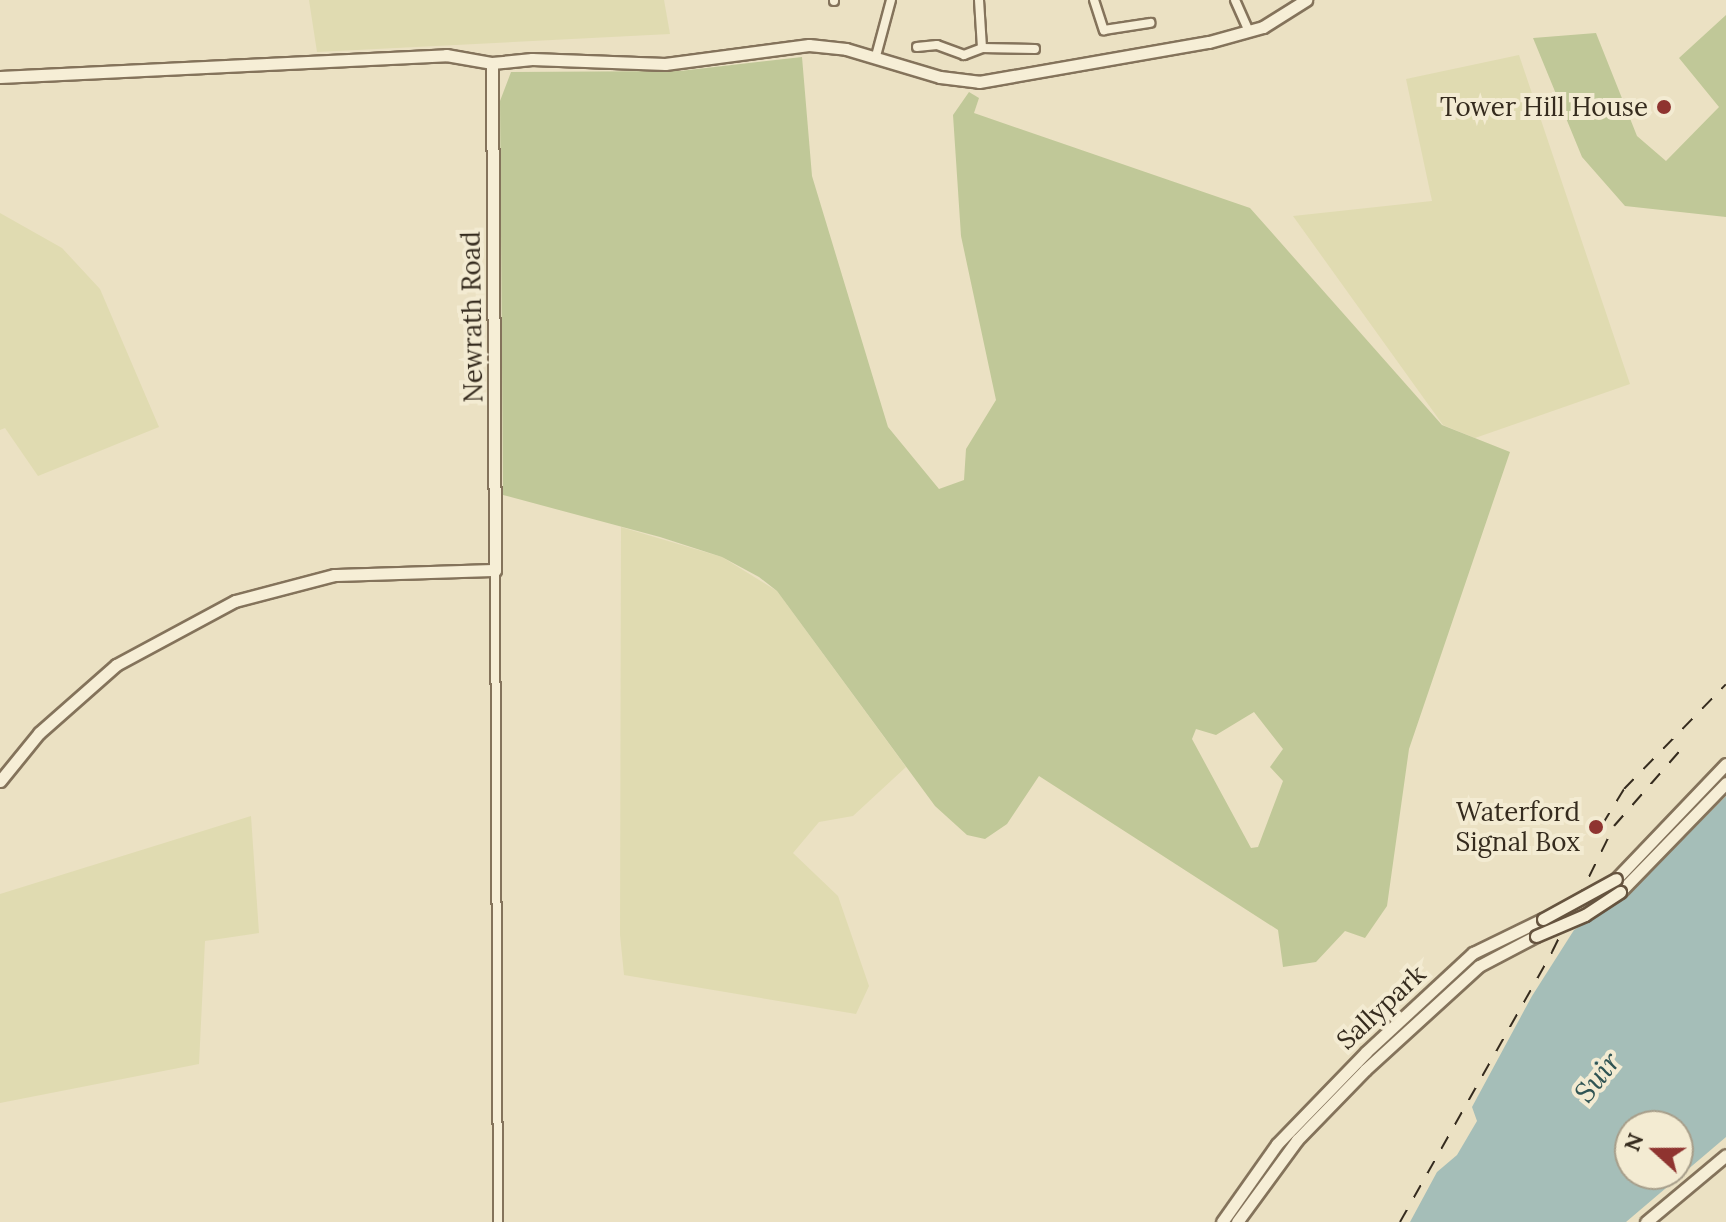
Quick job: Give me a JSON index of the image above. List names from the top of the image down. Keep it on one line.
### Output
{"streets":{"street":["Newrath Road","Sallypark"]},"water":["Suir"],"places":["Tower Hill House","Waterford Signal Box"],"north":"left"}
